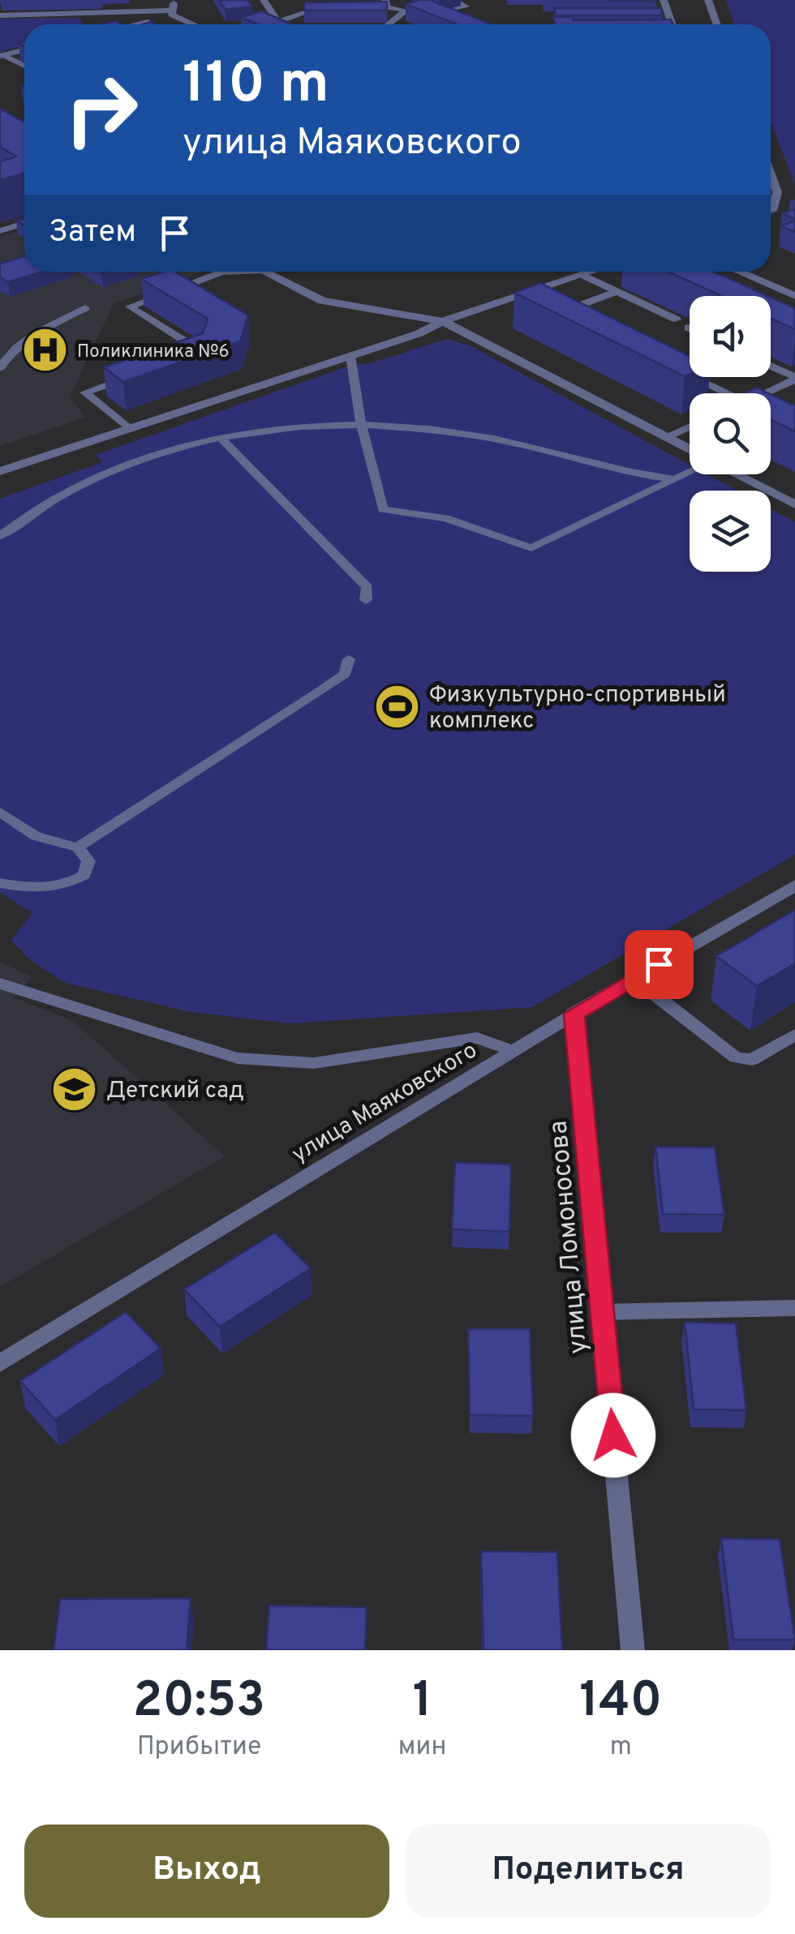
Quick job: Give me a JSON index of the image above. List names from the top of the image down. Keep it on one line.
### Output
{"streets":{"street":["улица Маяковского","улица Ломоносова"]},"crossings":[["улица Маяковского","улица Ломоносова"]],"places":{"hospital":["Поликлиника №6"],"sports":["Физкультурно-спортивный комплекс"],"school or university":["Детский сад"]},"page":{"turn":["110 m","улица Маяковского"],"then":"Затем","eta":["20:53","Прибытие","1","мин","140","m"],"buttons":["Выход","Поделиться"]}}
